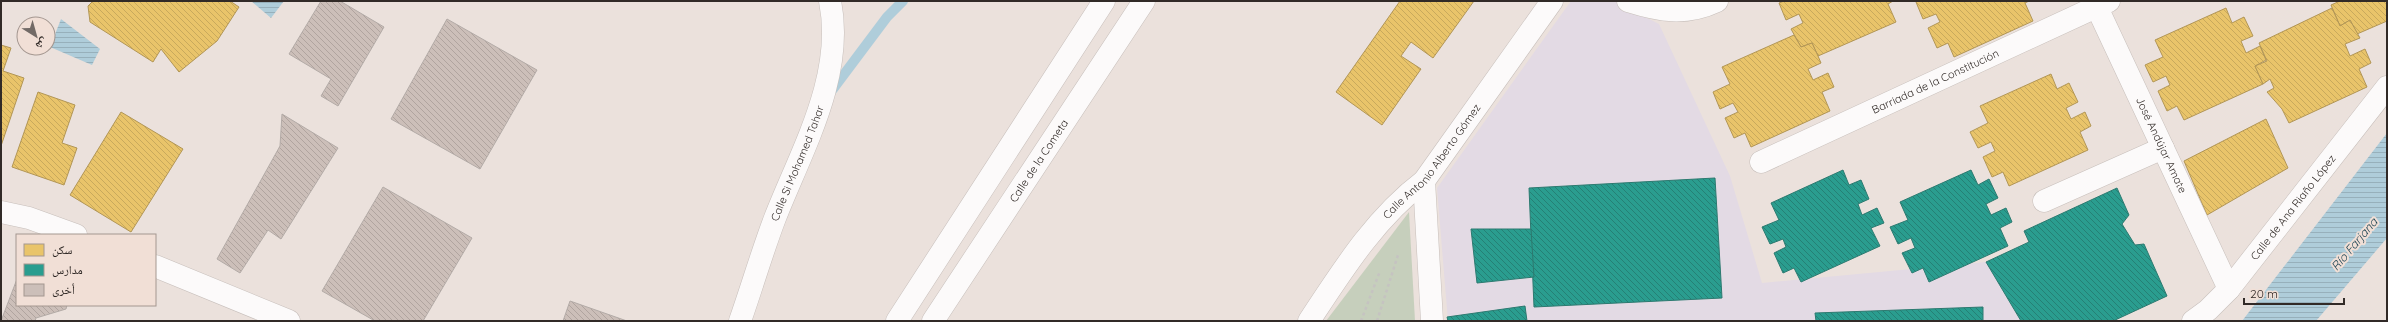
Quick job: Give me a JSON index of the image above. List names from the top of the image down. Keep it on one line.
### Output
{"streets":{"street":["Barriada de la Constitución","José Andújar Amate","Calle de la Cometa","Calle Antonio Alberto Gómez","Calle Si Mohamed Tahar","Calle de Ana Riaño López"]},"crossings":[["Barriada de la Constitución","José Andújar Amate"],["José Andújar Amate","Calle de Ana Riaño López"]],"water":["Río Farjana"],"legend":["سكن","مدارس","أخرى"],"scale_bar":"20 m","north":"bottom right"}
